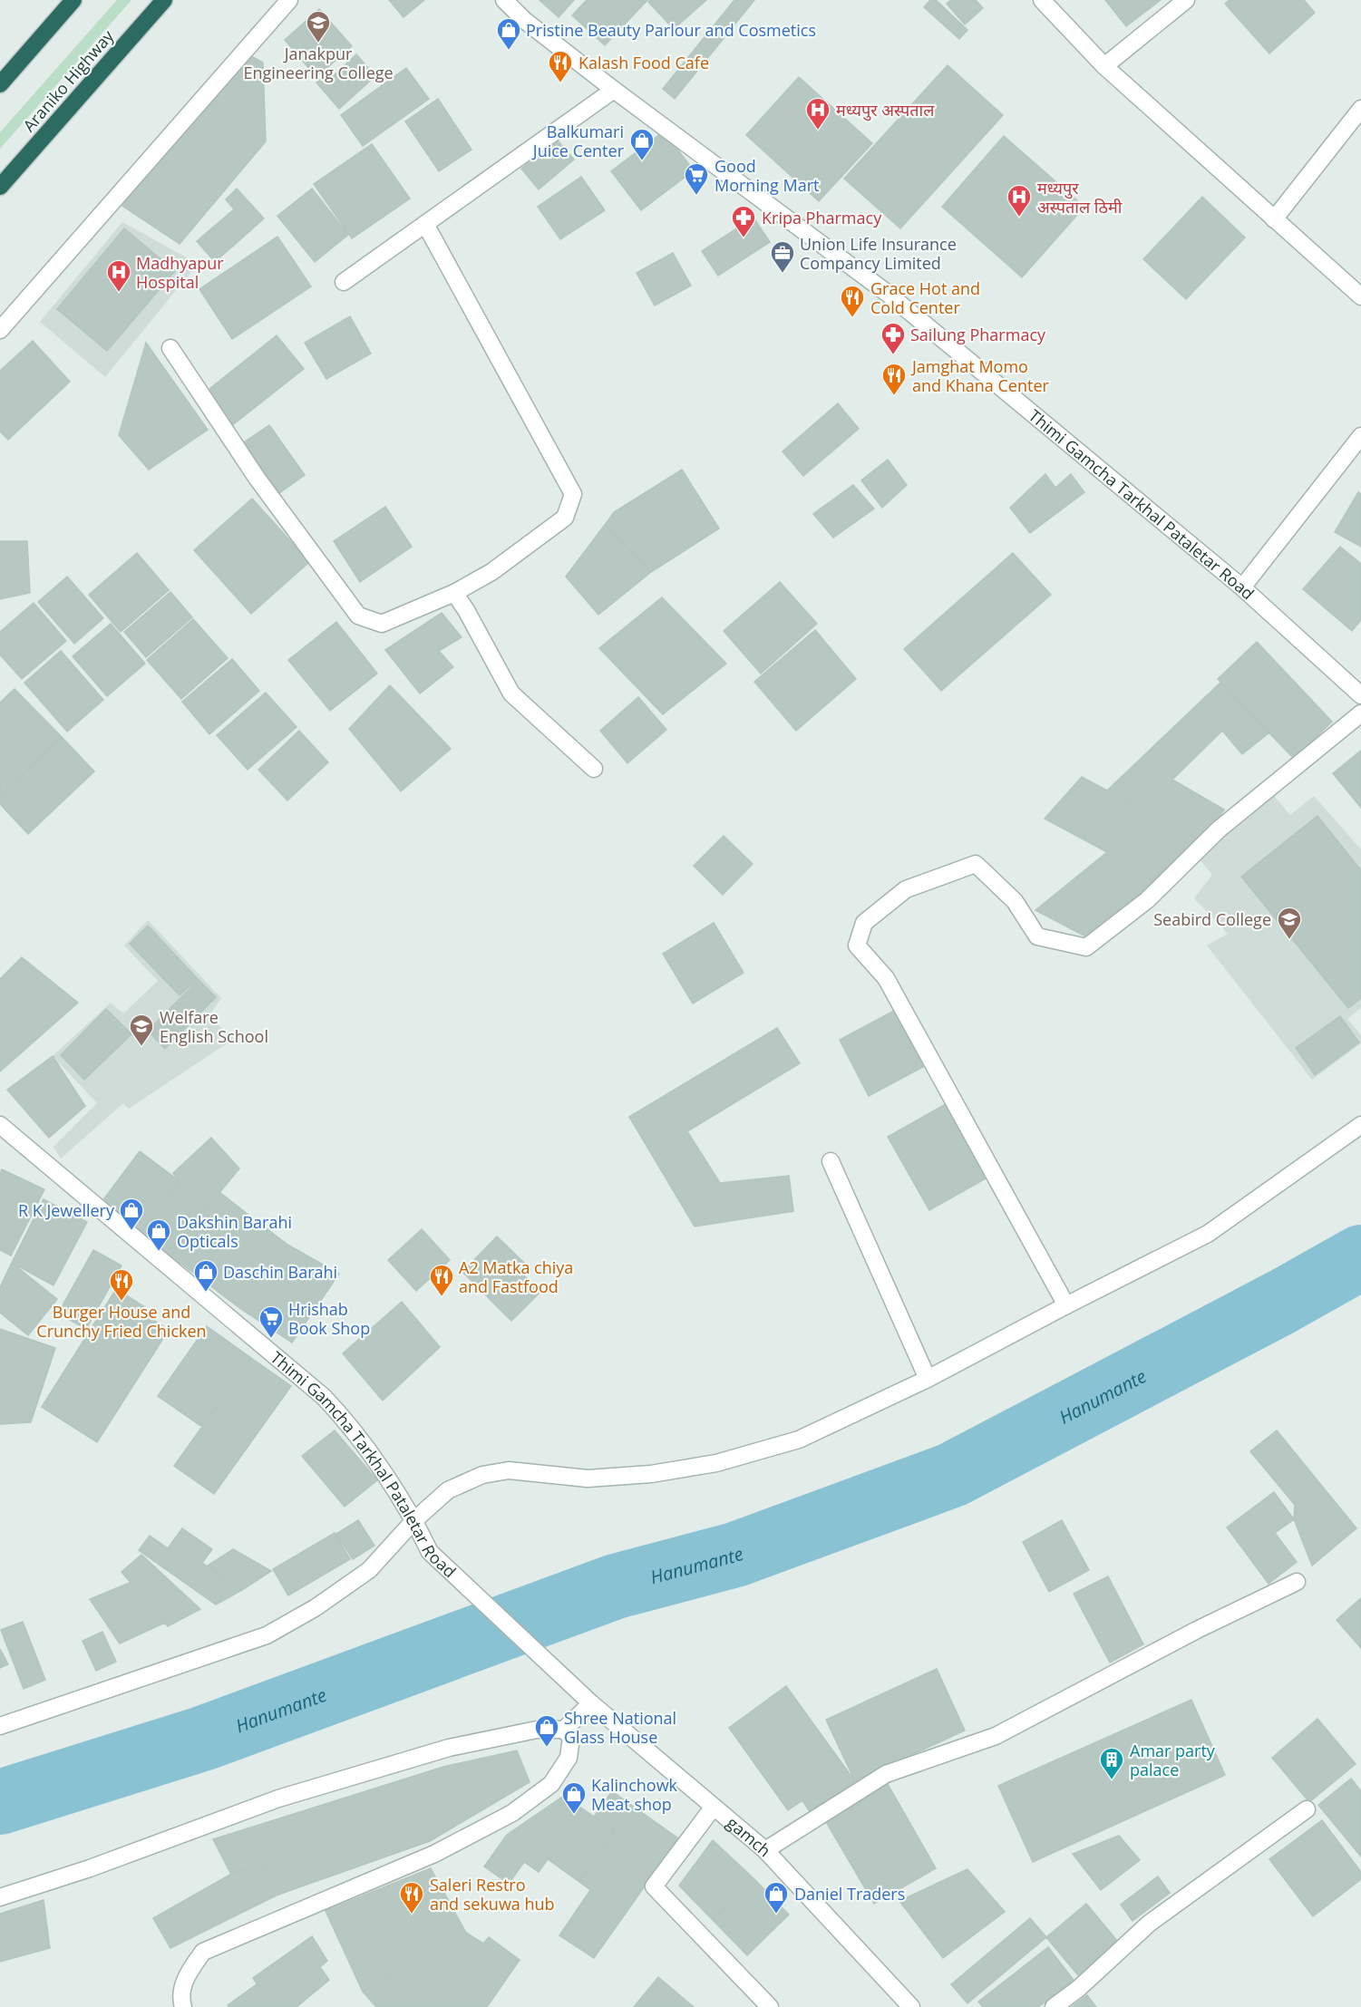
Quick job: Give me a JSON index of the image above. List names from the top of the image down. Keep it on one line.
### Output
{"streets":{"highway":["Araniko Highway"],"street":["Thimi Gamcha Tarkhal Pataletar Road","gamch"]},"crossings":[["Thimi Gamcha Tarkhal Pataletar Road","gamch"]],"water":["Hanumante"],"places":{"school or university":["Janakpur Engineering College","Seabird College","Welfare English School"],"shop":["Pristine Beauty Parlour and Cosmetics","Balkumari Juice Center","R K Jewellery","Dakshin Barahi Opticals","Daschin Barahi","Shree National Glass House","Kalinchowk Meat shop","Daniel Traders"],"restaurant":["Kalash Food Cafe","Grace Hot and Cold Center","Jamghat Momo and Khana Center","A2 Matka chiya and Fastfood","Burger House and Crunchy Fried Chicken","Saleri Restro and sekuwa hub"],"hospital":["मध्यपुर अस्पताल","मध्यपुर अस्पताल ठिमी","Madhyapur Hospital"],"supermarket":["Good Morning Mart","Hrishab Book Shop"],"pharmacy":["Kripa Pharmacy","Sailung Pharmacy"],"office":["Union Life Insurance Compancy Limited"],"building":["Amar party palace"]}}
